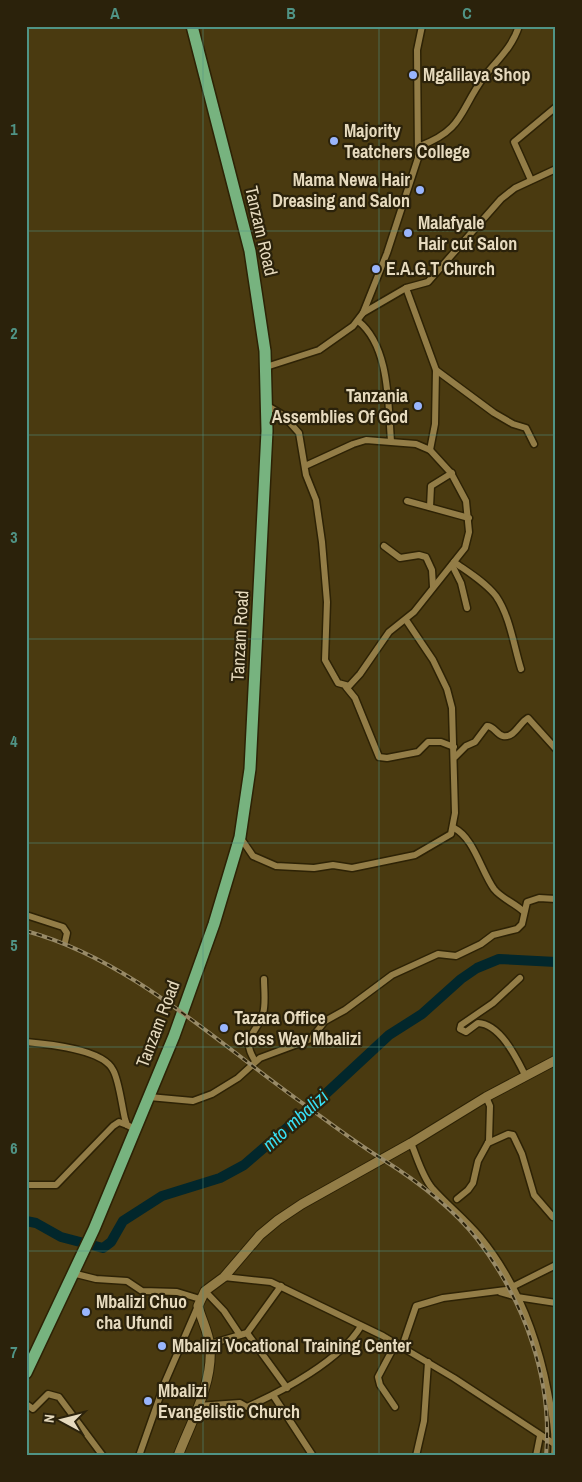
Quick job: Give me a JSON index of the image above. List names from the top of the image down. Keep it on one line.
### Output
{"streets":{"highway":["Tanzam Road"]},"water":["mto mbalizi"],"places":["Mgalilaya Shop","Majority Teatchers College","Mama Newa Hair Dreasing and Salon","Malafyale Hair cut Salon","E.A.G.T Church","Tanzania Assemblies Of God","Tazara Office Closs Way Mbalizi","Mbalizi Chuo cha Ufundi","Mbalizi Vocational Training Center","Mbalizi Evangelistic Church"],"north":"left","grid":{"columns":["A","B","C"],"rows":["1","2","3","4","5","6","7"]}}
